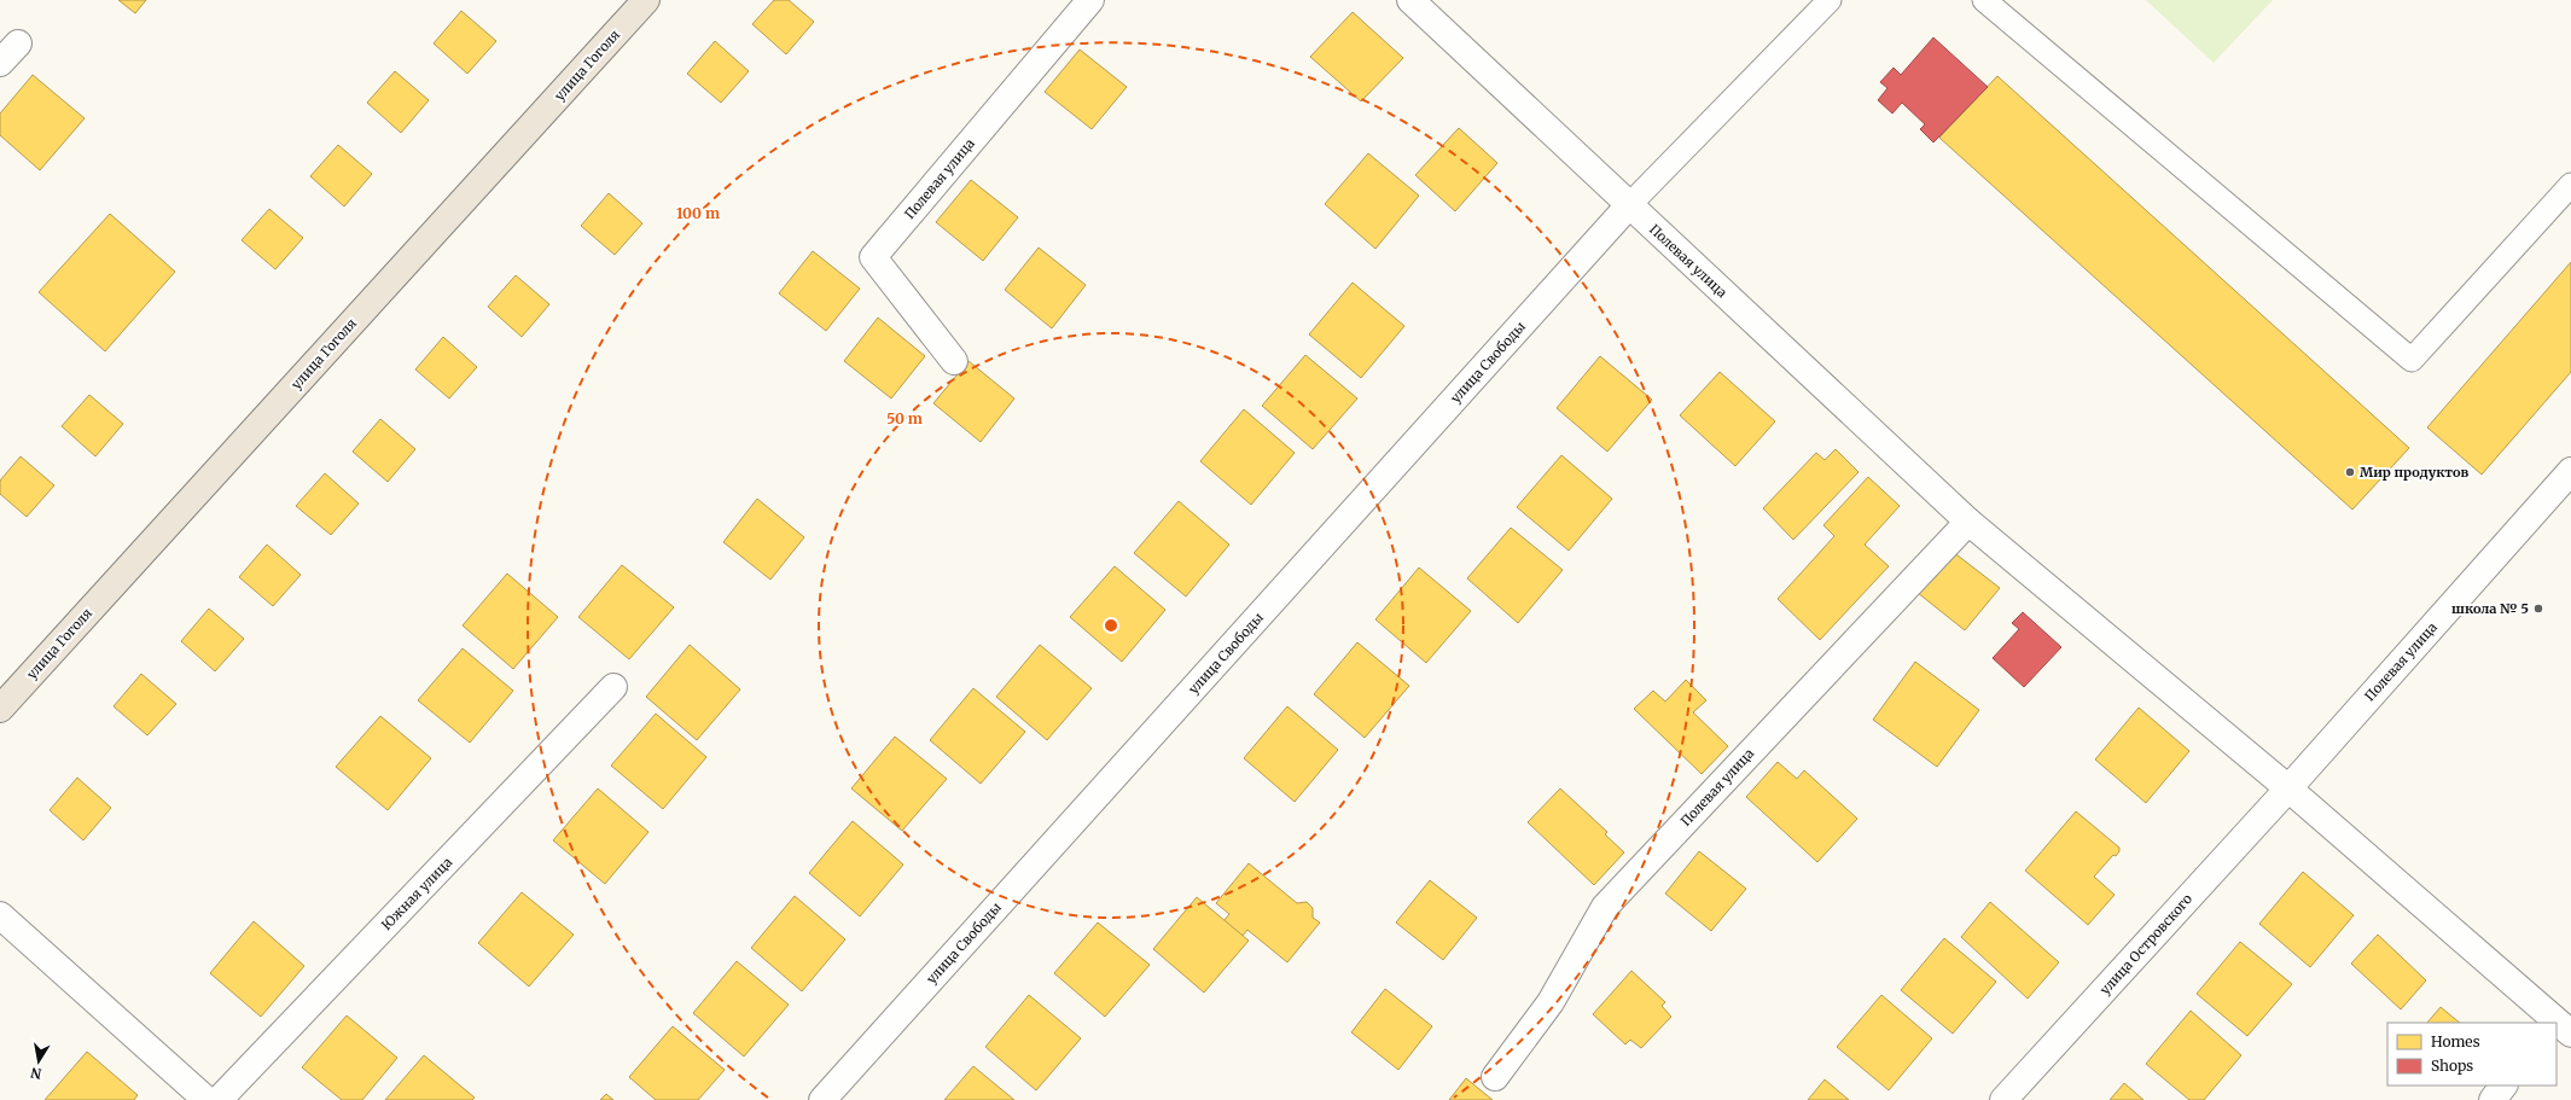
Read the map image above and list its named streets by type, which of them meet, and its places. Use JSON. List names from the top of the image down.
{
  "streets": {
    "main road": ["улица Гоголя"],
    "street": [
      "Полевая улица",
      "улица Свободы",
      "Южная улица",
      "улица Островского"
    ]
  },
  "crossings": [
    ["Полевая улица", "улица Свободы"],
    ["Полевая улица", "улица Островского"]
  ],
  "places": ["Мир продуктов", "школа № 5"],
  "legend": ["Homes", "Shops"],
  "north": "bottom",
  "rings": ["100 m", "50 m"]
}
